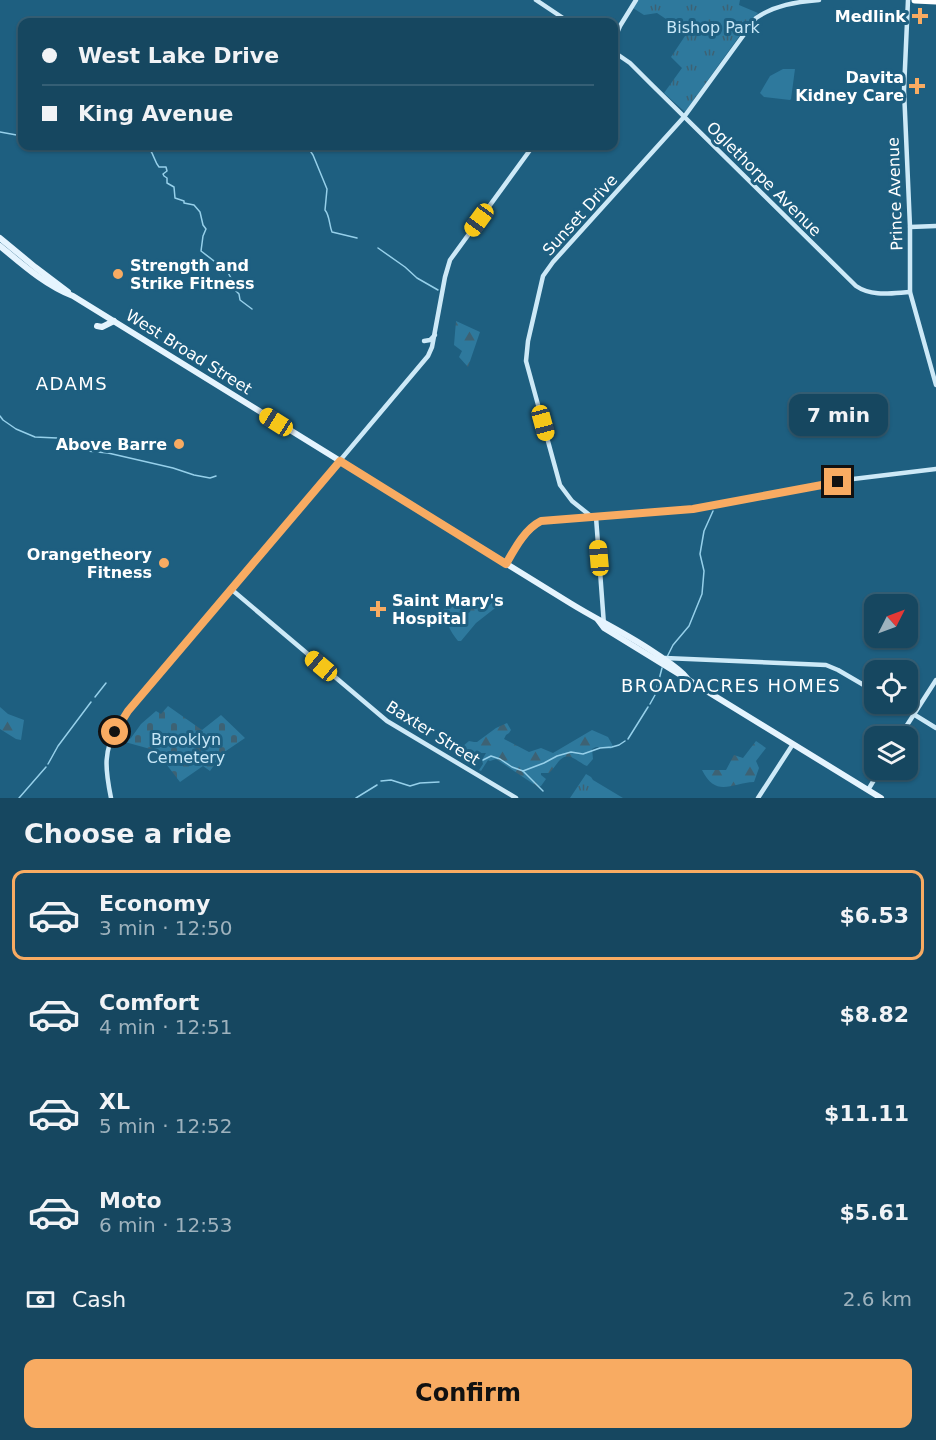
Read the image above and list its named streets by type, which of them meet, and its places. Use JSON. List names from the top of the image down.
{
  "streets": {
    "main road": [
      "Oglethorpe Avenue",
      "Prince Avenue",
      "Sunset Drive",
      "West Broad Street",
      "Baxter Street"
    ]
  },
  "crossings": [
    ["Oglethorpe Avenue", "Prince Avenue"],
    ["Oglethorpe Avenue", "Sunset Drive"]
  ],
  "districts": ["ADAMS", "BROADACRES HOMES"],
  "parks": ["Bishop Park", "Brooklyn Cemetery"],
  "places": {
    "health": ["Medlink", "Davita Kidney Care", "Saint Mary's Hospital"],
    "other": ["Strength and Strike Fitness", "Above Barre", "Orangetheory Fitness"]
  },
  "north": "top right",
  "page": {
    "banner": ["West Lake Drive", "King Avenue"],
    "bubble": "7 min",
    "heading": "Choose a ride",
    "list": [
      {
        "name": "Economy",
        "note": "3 min · 12:50",
        "value": "$6.53"
      },
      {
        "name": "Comfort",
        "note": "4 min · 12:51",
        "value": "$8.82"
      },
      {
        "name": "XL",
        "note": "5 min · 12:52",
        "value": "$11.11"
      },
      {
        "name": "Moto",
        "note": "6 min · 12:53",
        "value": "$5.61"
      }
    ],
    "pay": ["Cash", "2.6 km"],
    "buttons": "Confirm"
  }
}
